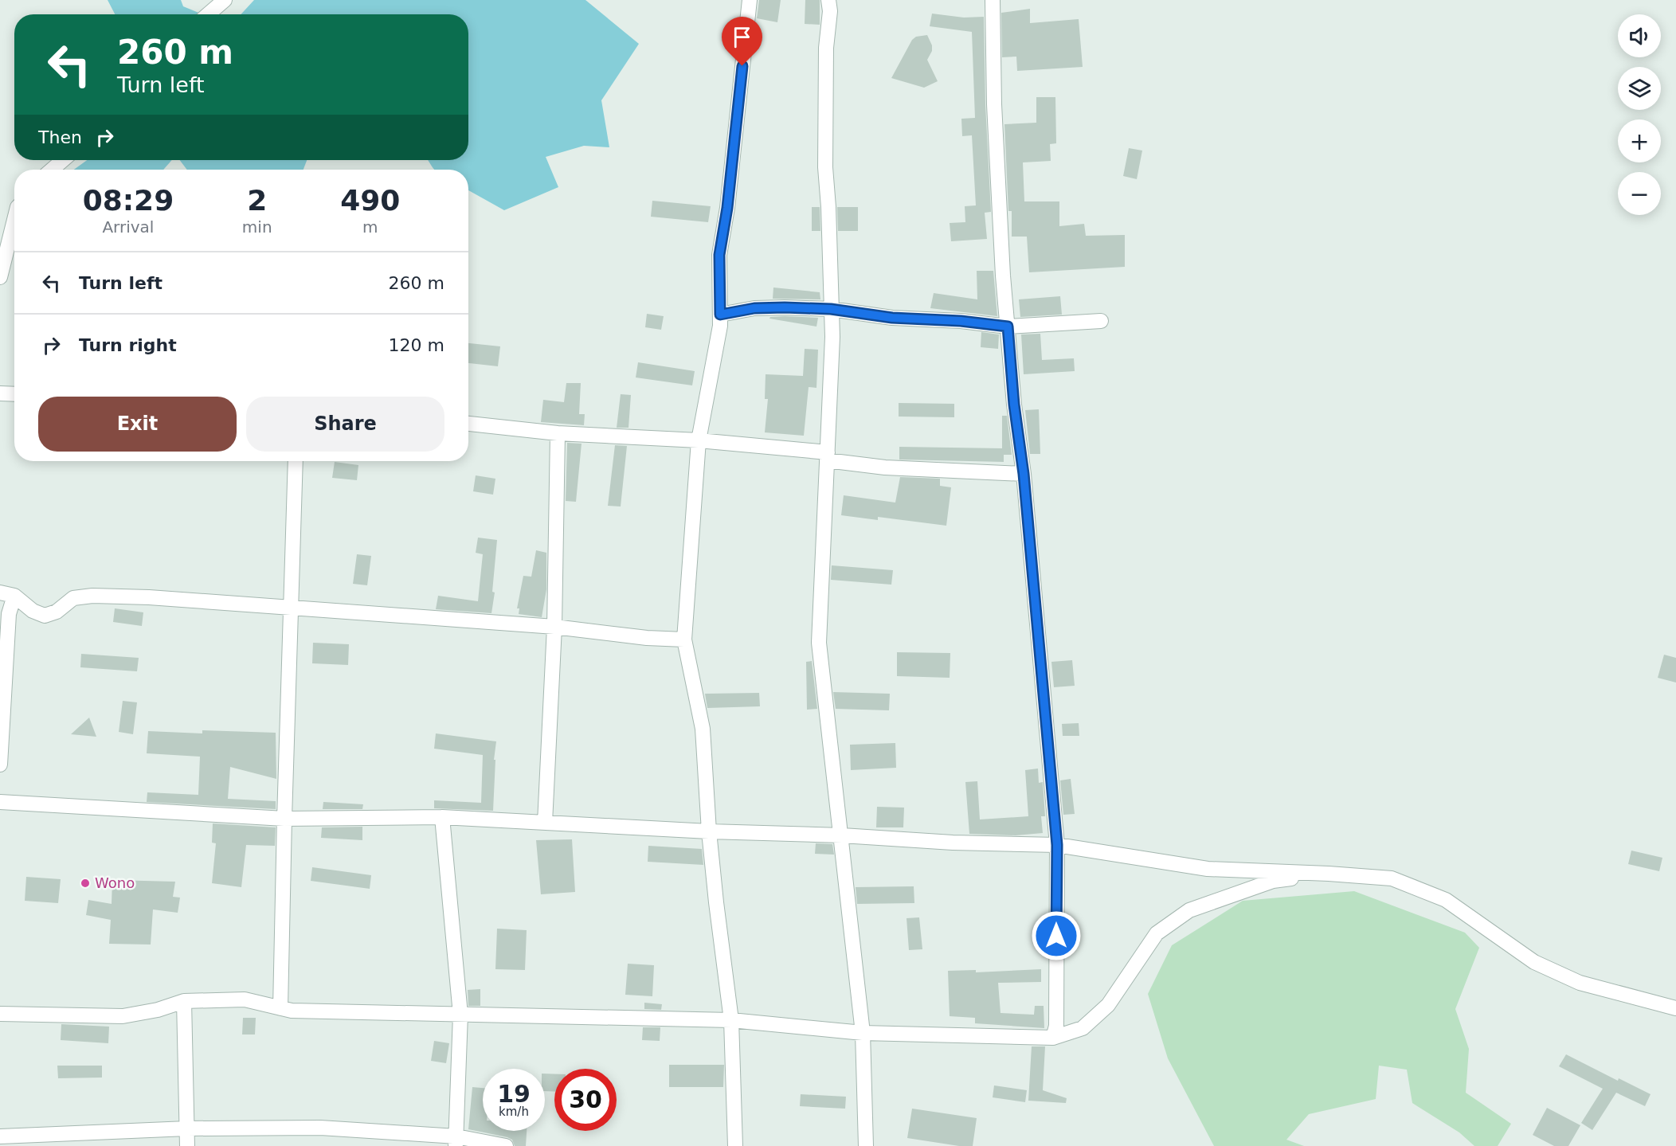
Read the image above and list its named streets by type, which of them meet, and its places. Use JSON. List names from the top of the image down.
{
  "places": ["Wono"],
  "page": {
    "map_buttons": ["+", "−"],
    "turn": ["260 m", "Turn left"],
    "then": "Then",
    "eta": [
      "08:29",
      "Arrival",
      "2",
      "min",
      "490",
      "m"
    ],
    "list": [
      {
        "name": "Turn left",
        "value": "260 m"
      },
      {
        "name": "Turn right",
        "value": "120 m"
      }
    ],
    "buttons": ["Exit", "Share"],
    "speed": "19 km/h",
    "limit": "30"
  }
}
